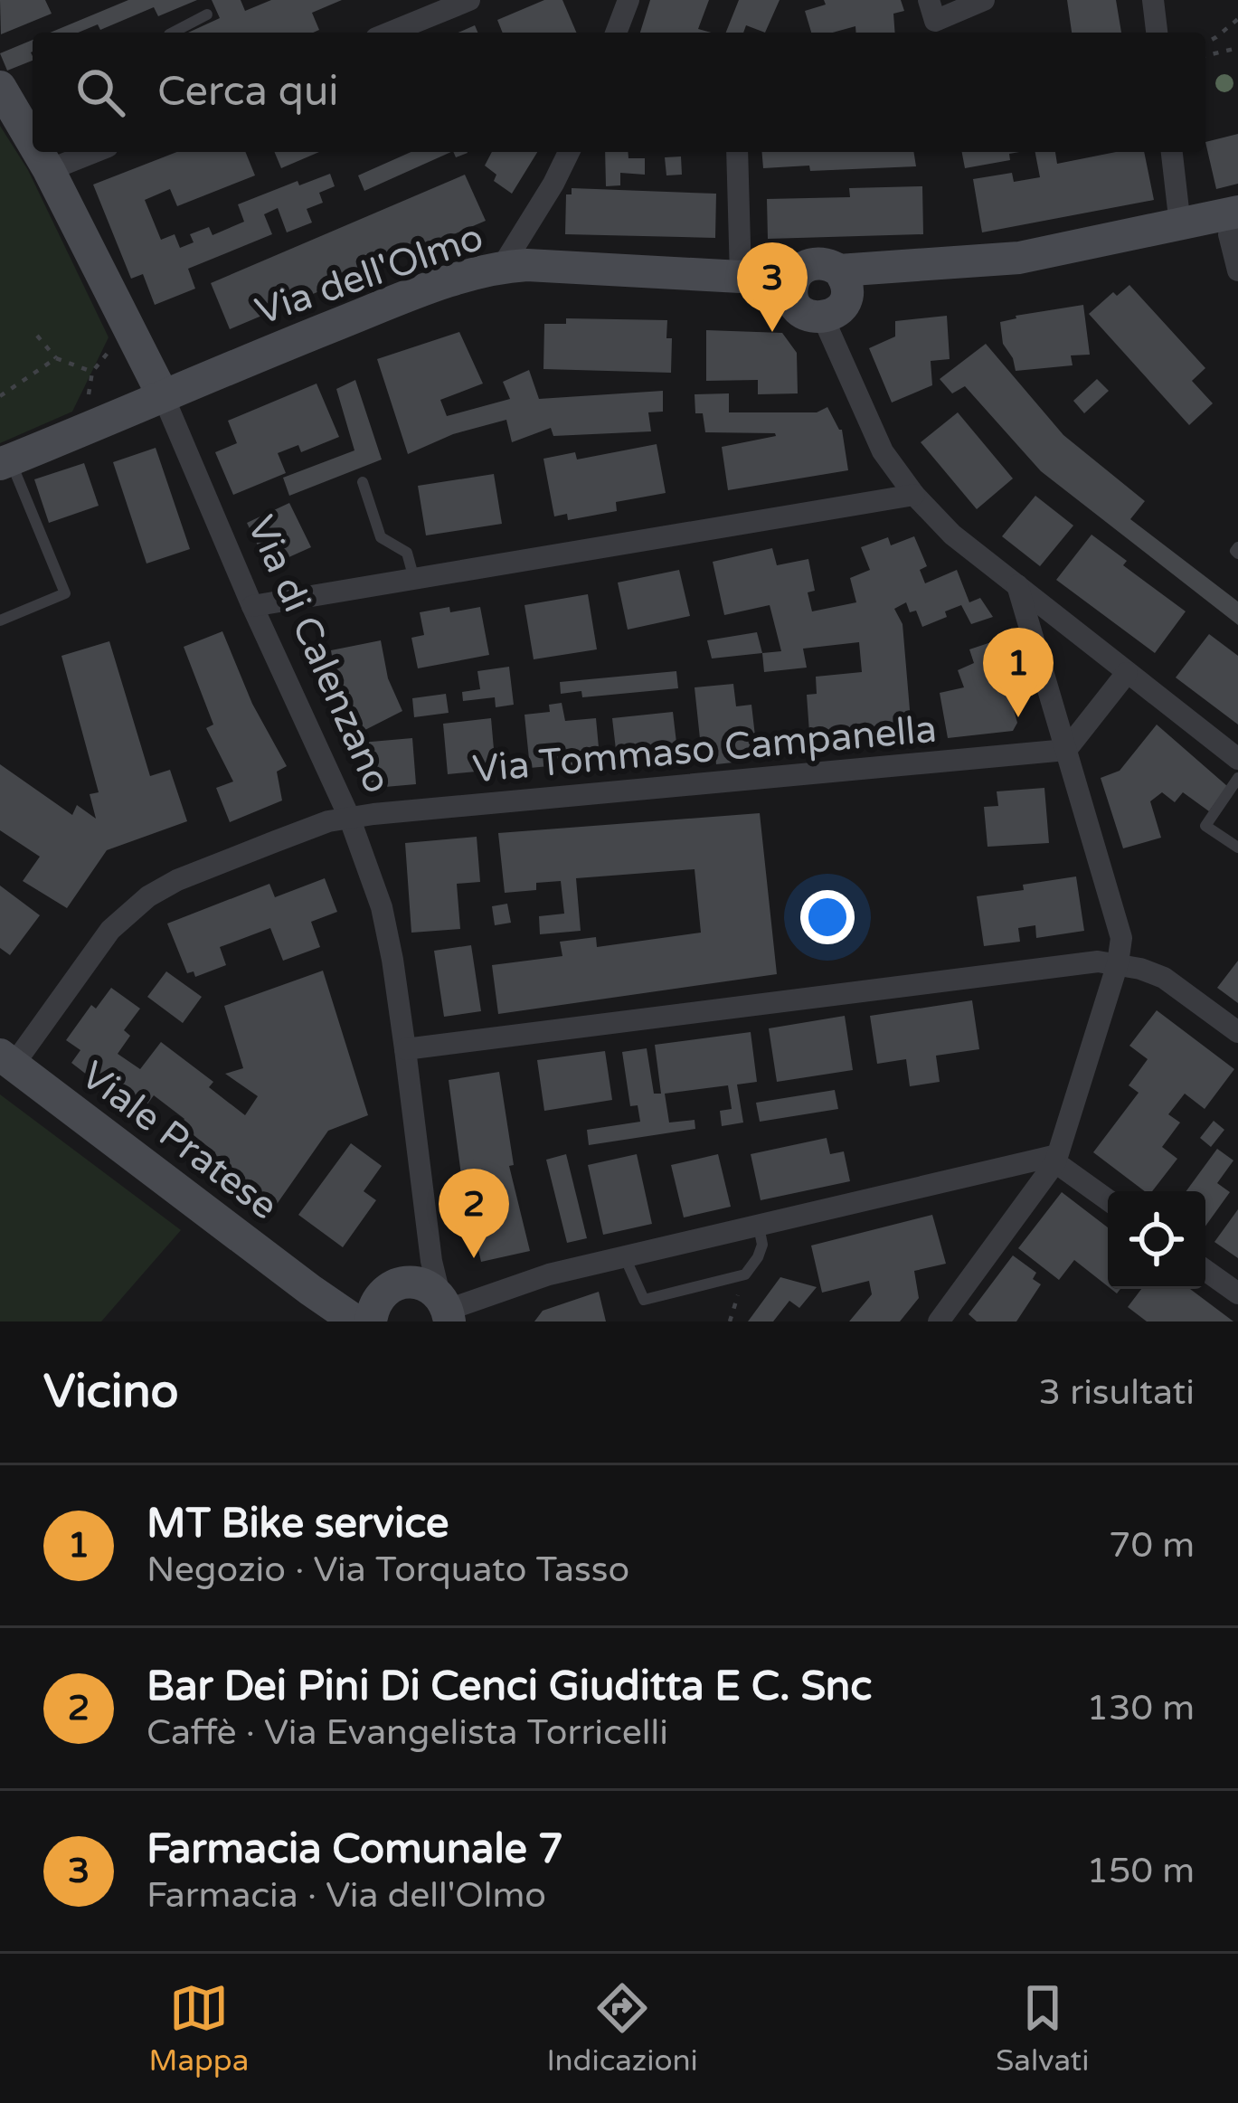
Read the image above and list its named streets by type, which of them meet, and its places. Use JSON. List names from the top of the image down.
{
  "streets": {
    "street": [
      "Via dell'Olmo",
      "Via di Calenzano",
      "Via Tommaso Campanella",
      "Viale Pratese"
    ]
  },
  "crossings": [
    ["Via dell'Olmo", "Via di Calenzano"],
    ["Via di Calenzano", "Via Tommaso Campanella"],
    ["Via Tommaso Campanella", "Viale Pratese"]
  ],
  "page": {
    "search": "Cerca qui",
    "pins": ["3", "1", "2"],
    "heading": ["Vicino", "3 risultati"],
    "list": [
      {
        "mark": "1",
        "name": "MT Bike service",
        "note": "Negozio · Via Torquato Tasso",
        "value": "70 m"
      },
      {
        "mark": "2",
        "name": "Bar Dei Pini Di Cenci Giuditta E C. Snc",
        "note": "Caffè · Via Evangelista Torricelli",
        "value": "130 m"
      },
      {
        "mark": "3",
        "name": "Farmacia Comunale 7",
        "note": "Farmacia · Via dell'Olmo",
        "value": "150 m"
      }
    ],
    "nav": ["Mappa", "Indicazioni", "Salvati"]
  }
}
